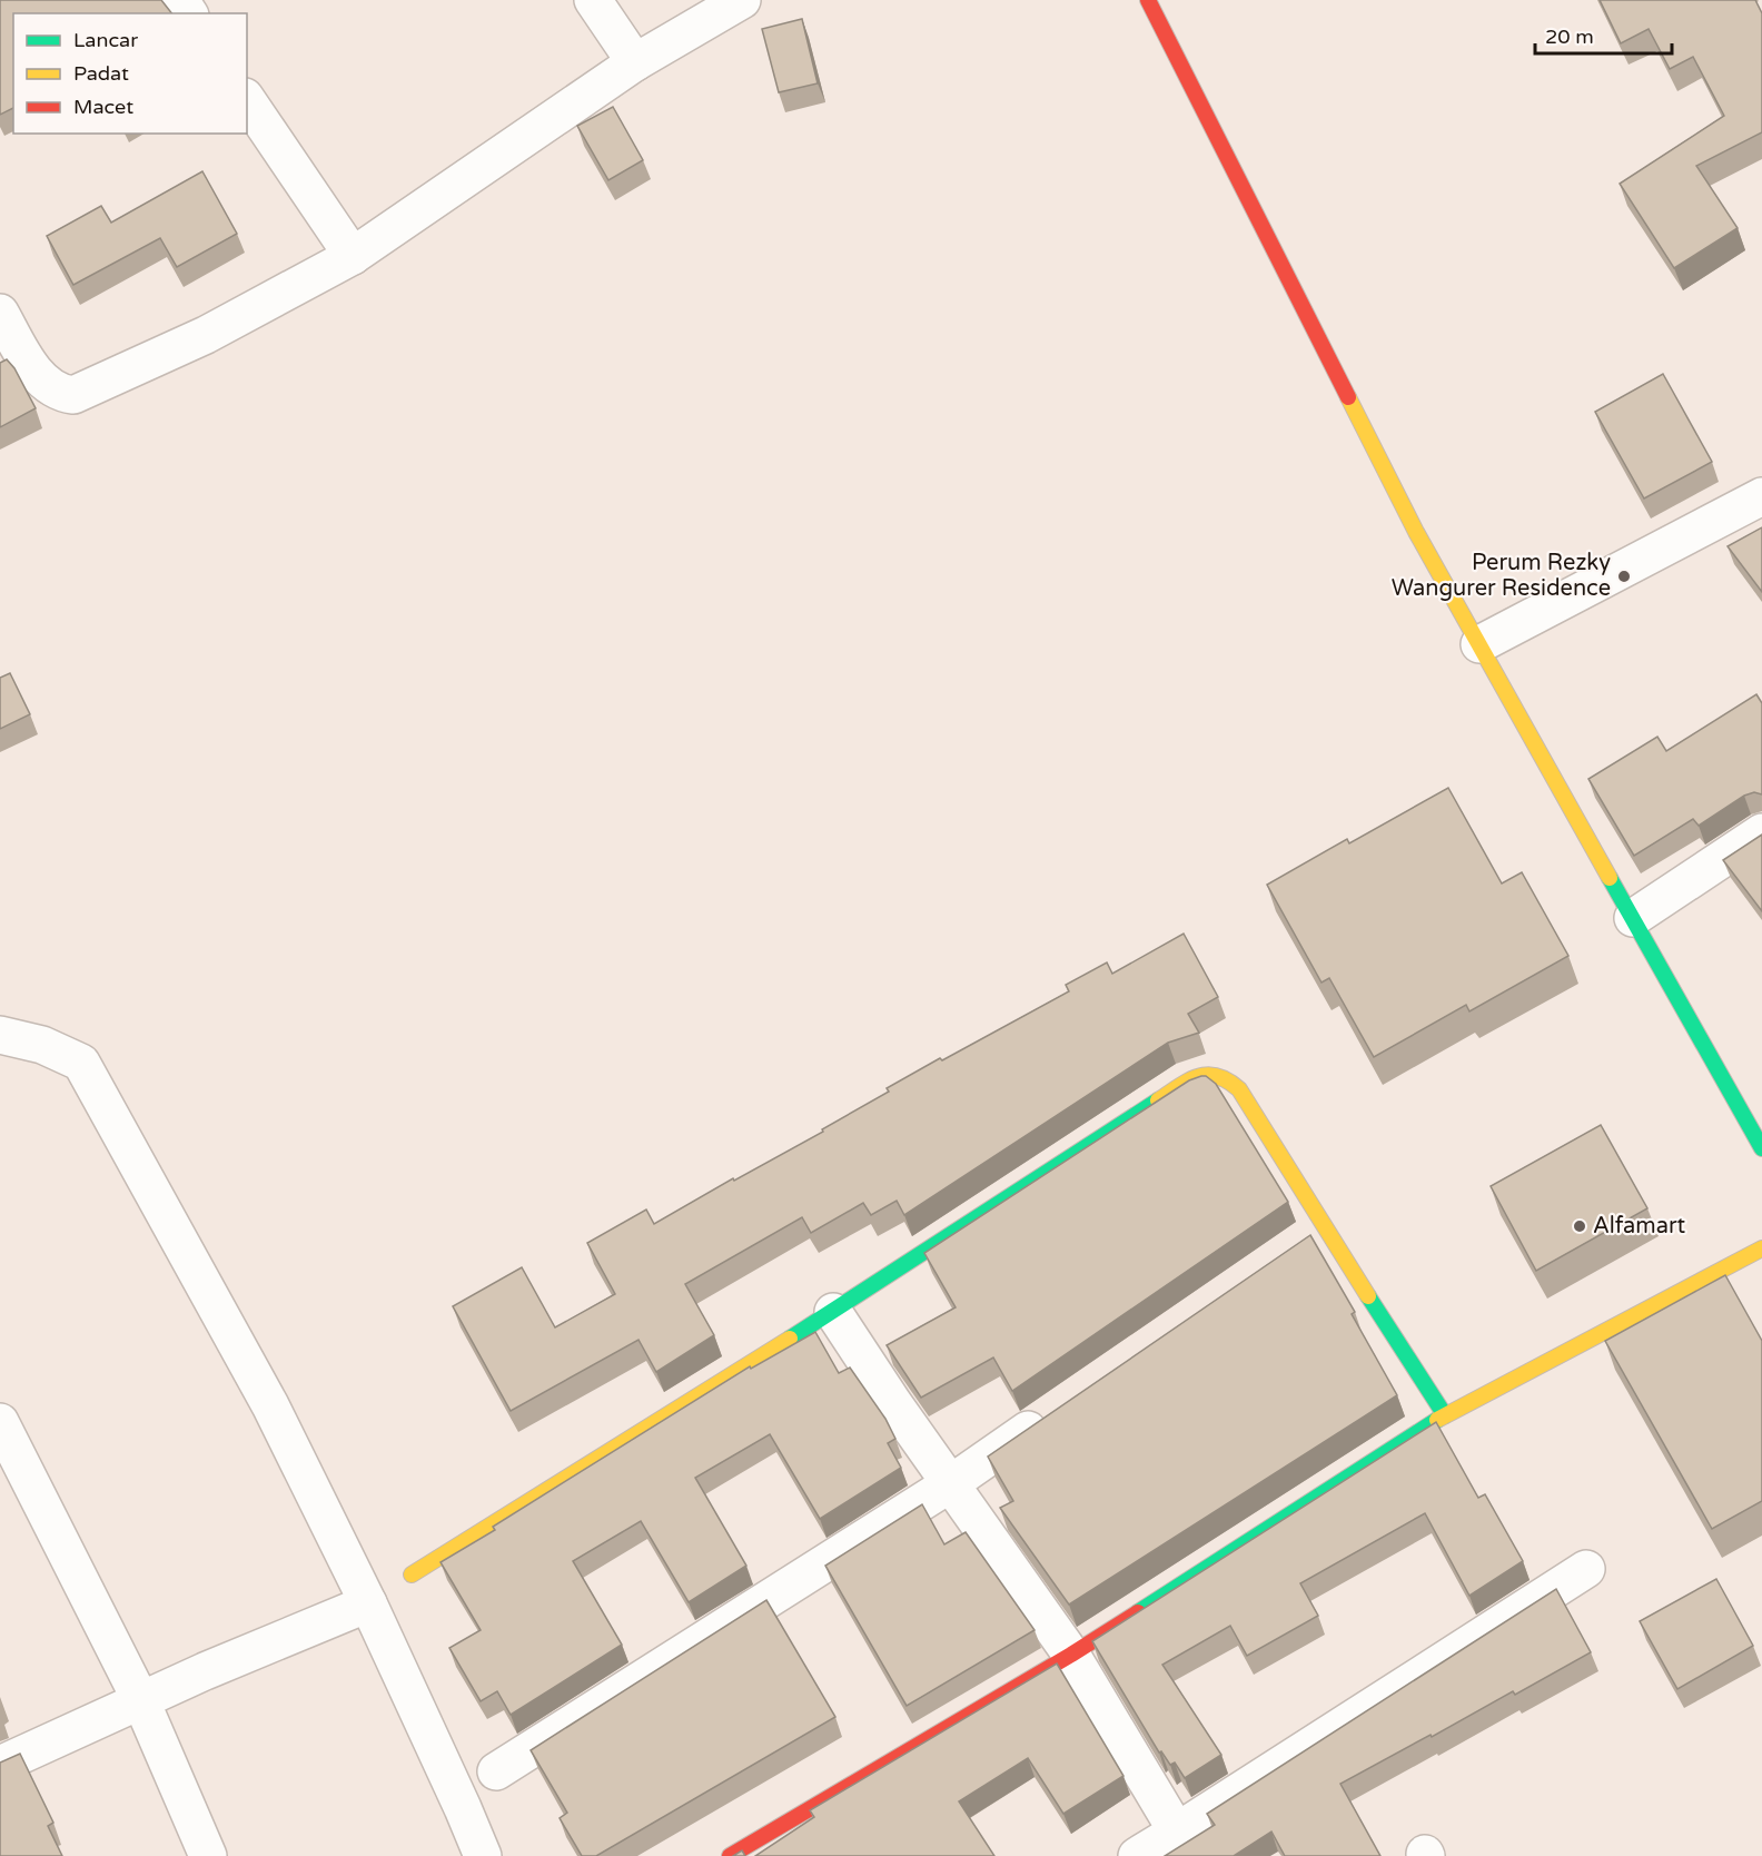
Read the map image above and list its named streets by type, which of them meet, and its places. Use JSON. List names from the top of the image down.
{
  "places": ["Perum Rezky Wangurer Residence", "Alfamart"],
  "legend": ["Lancar", "Padat", "Macet"],
  "scale_bar": "20 m"
}
